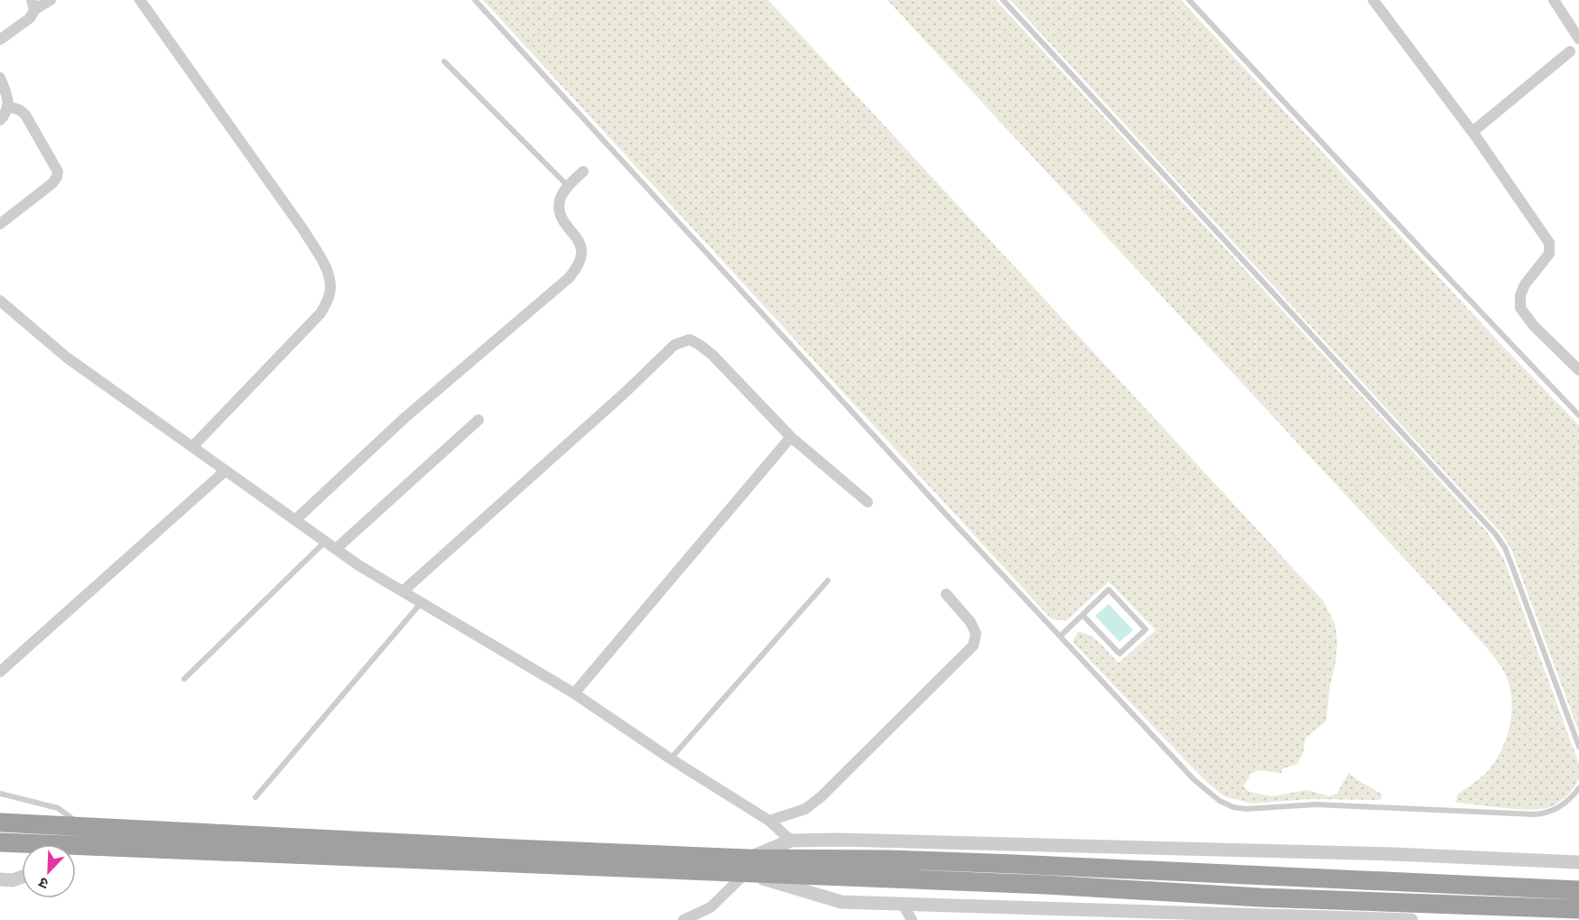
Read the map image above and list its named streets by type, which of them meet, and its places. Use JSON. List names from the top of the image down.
{
  "north": "bottom left"
}
